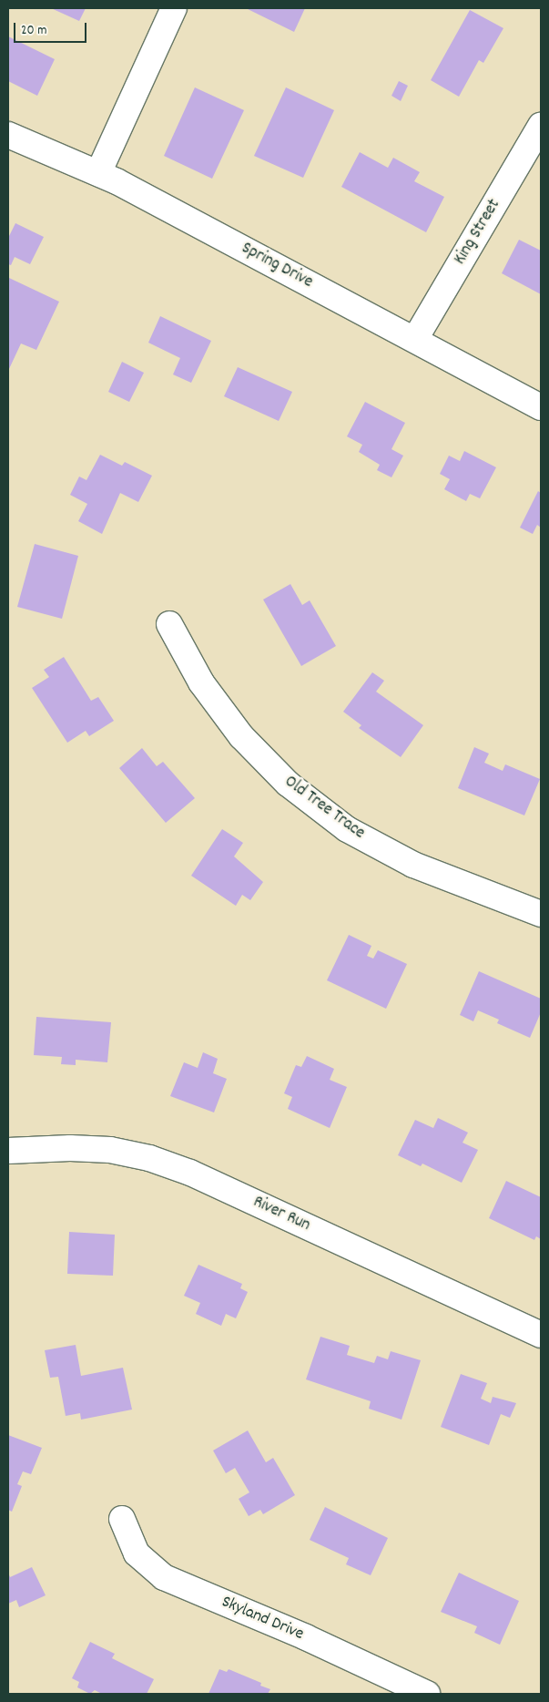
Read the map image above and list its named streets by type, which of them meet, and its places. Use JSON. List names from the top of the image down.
{
  "streets": {
    "street": [
      "King Street",
      "Spring Drive",
      "Old Tree Trace",
      "River Run",
      "Skyland Drive"
    ]
  },
  "crossings": [
    ["King Street", "Spring Drive"]
  ],
  "scale_bar": "20 m"
}
